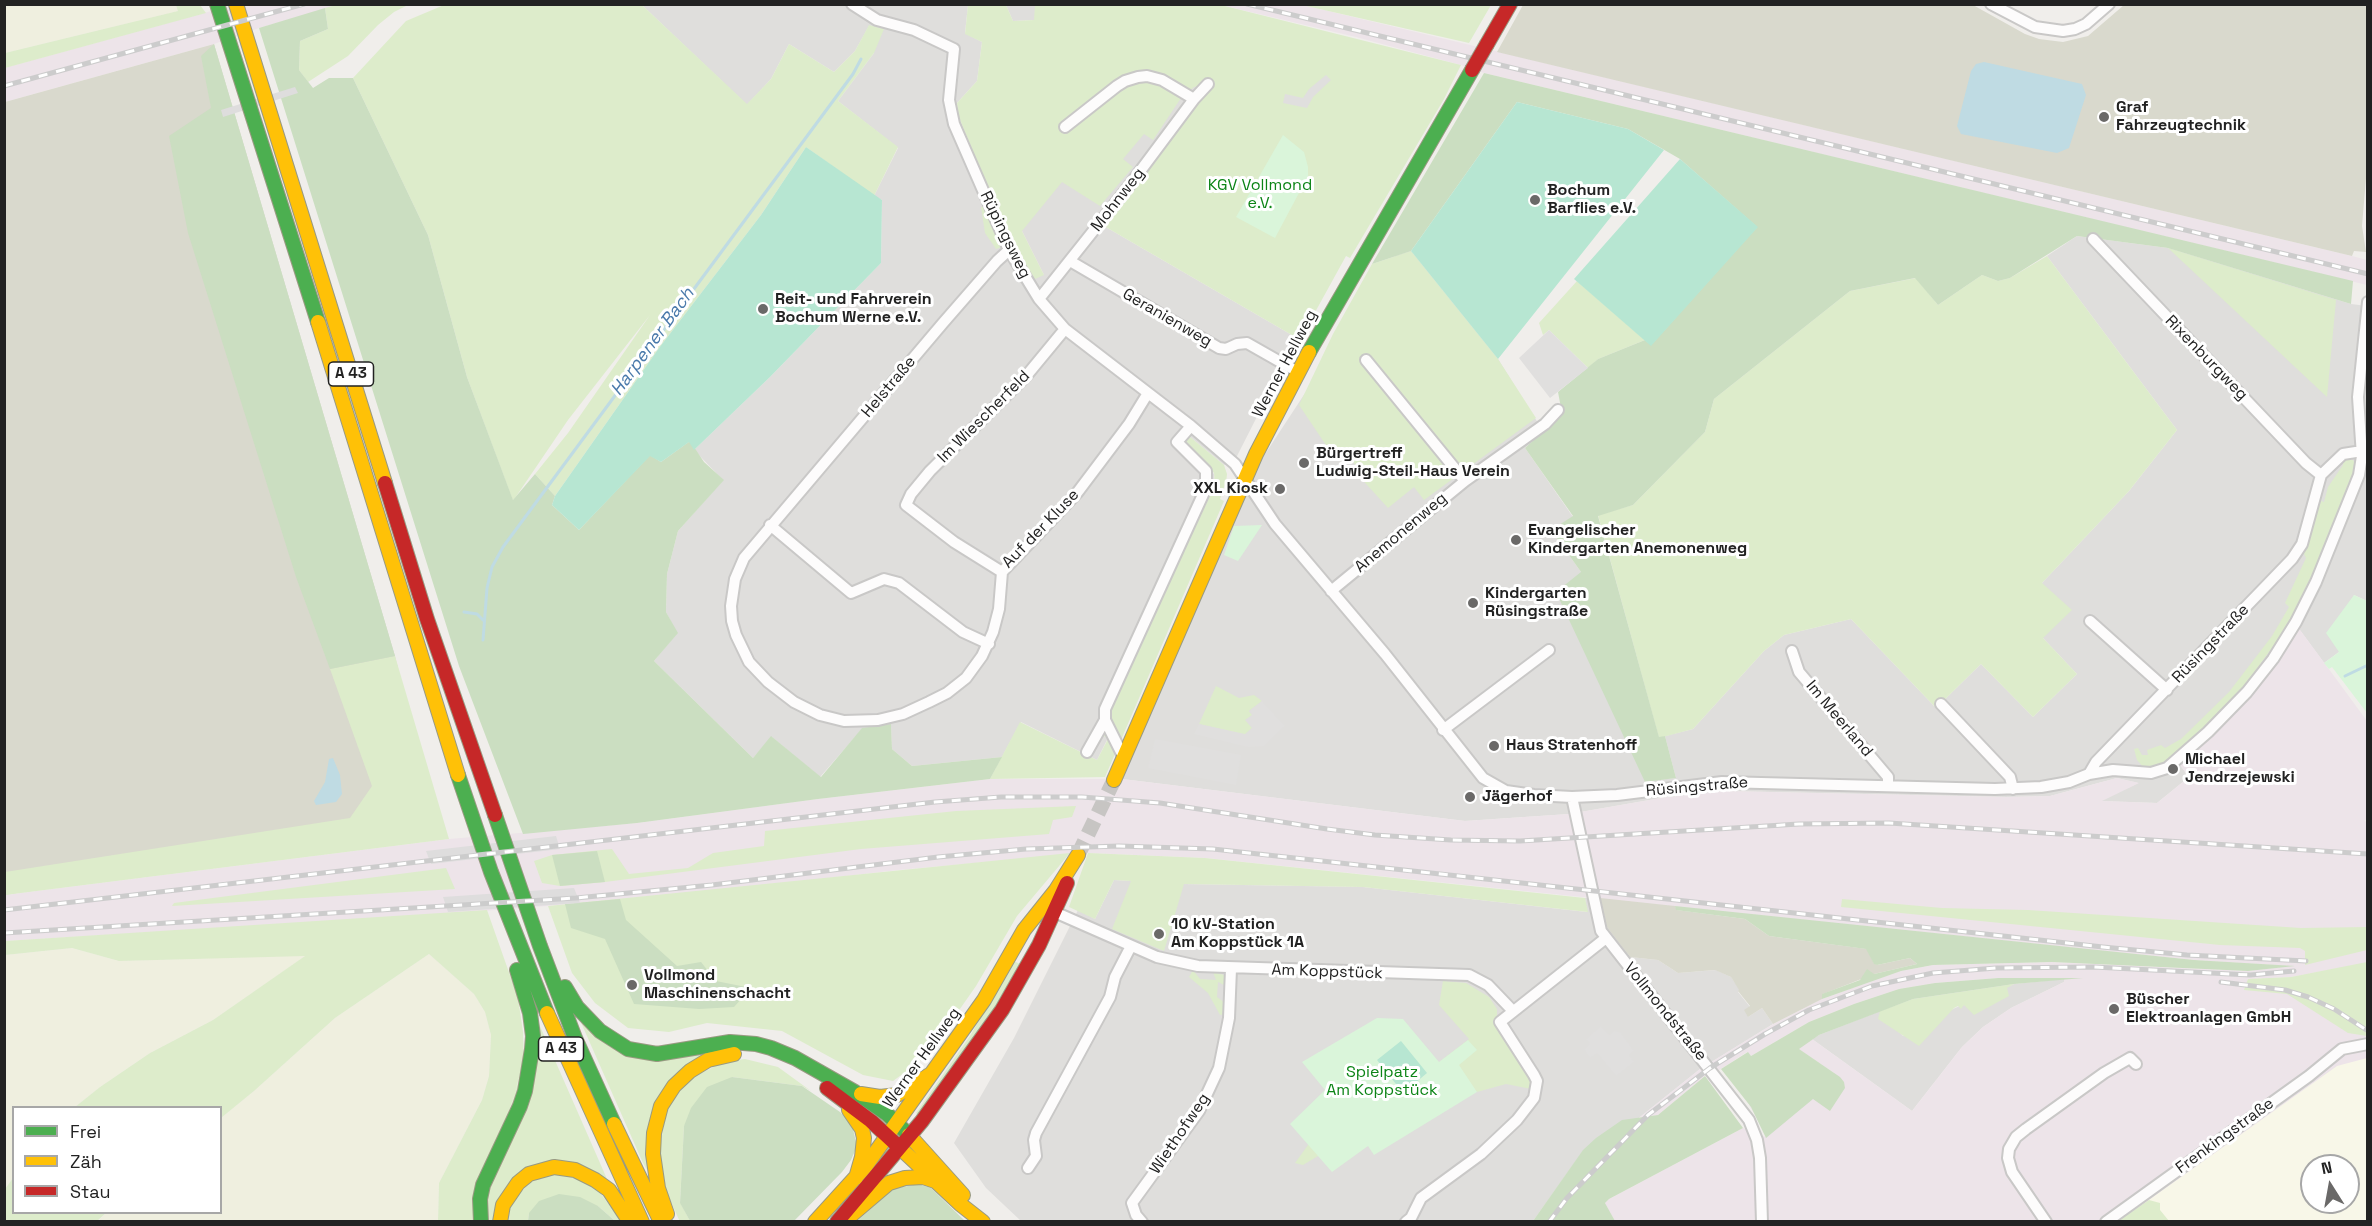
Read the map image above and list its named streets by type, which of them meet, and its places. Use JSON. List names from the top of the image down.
{
  "streets": {
    "main road": ["Werner Hellweg", "A 43"],
    "street": [
      "Mohnweg",
      "Rüpingsweg",
      "Geranienweg",
      "Rixenburgweg",
      "Helstraße",
      "Im Wiescherfeld",
      "Auf der Kluse",
      "Anemonenweg",
      "Rüsingstraße",
      "Im Meerland",
      "Am Koppstück",
      "Vollmondstraße",
      "Wiethofweg",
      "Frenkingstraße"
    ]
  },
  "crossings": [
    ["Mohnweg", "Rüpingsweg"],
    ["Mohnweg", "Geranienweg"],
    ["Rüpingsweg", "Werner Hellweg"],
    ["Rüpingsweg", "Helstraße"],
    ["Rüpingsweg", "Im Wiescherfeld"],
    ["Rüpingsweg", "Auf der Kluse"],
    ["Rüpingsweg", "Rüsingstraße"],
    ["Geranienweg", "Werner Hellweg"],
    ["Rixenburgweg", "Rüsingstraße"],
    ["Werner Hellweg", "Rüsingstraße"],
    ["Werner Hellweg", "Am Koppstück"],
    ["Helstraße", "Auf der Kluse"],
    ["Im Wiescherfeld", "Auf der Kluse"],
    ["Anemonenweg", "Rüsingstraße"],
    ["Rüsingstraße", "Im Meerland"],
    ["Rüsingstraße", "Vollmondstraße"],
    ["Am Koppstück", "Wiethofweg"]
  ],
  "water": ["Harpener Bach"],
  "parks": ["KGV Vollmond e.V.", "Spielpatz Am Koppstück"],
  "places": [
    "Graf Fahrzeugtechnik",
    "Bochum Barflies e.V.",
    "Reit- und Fahrverein Bochum Werne e.V.",
    "Bürgertreff Ludwig-Steil-Haus Verein",
    "XXL Kiosk",
    "Evangelischer Kindergarten Anemonenweg",
    "Kindergarten Rüsingstraße",
    "Haus Stratenhoff",
    "Michael Jendrzejewski",
    "Jägerhof",
    "10 kV-Station Am Koppstück 1A",
    "Vollmond Maschinenschacht",
    "Büscher Elektroanlagen GmbH"
  ],
  "legend": ["Frei", "Zäh", "Stau"],
  "north": "top"
}
